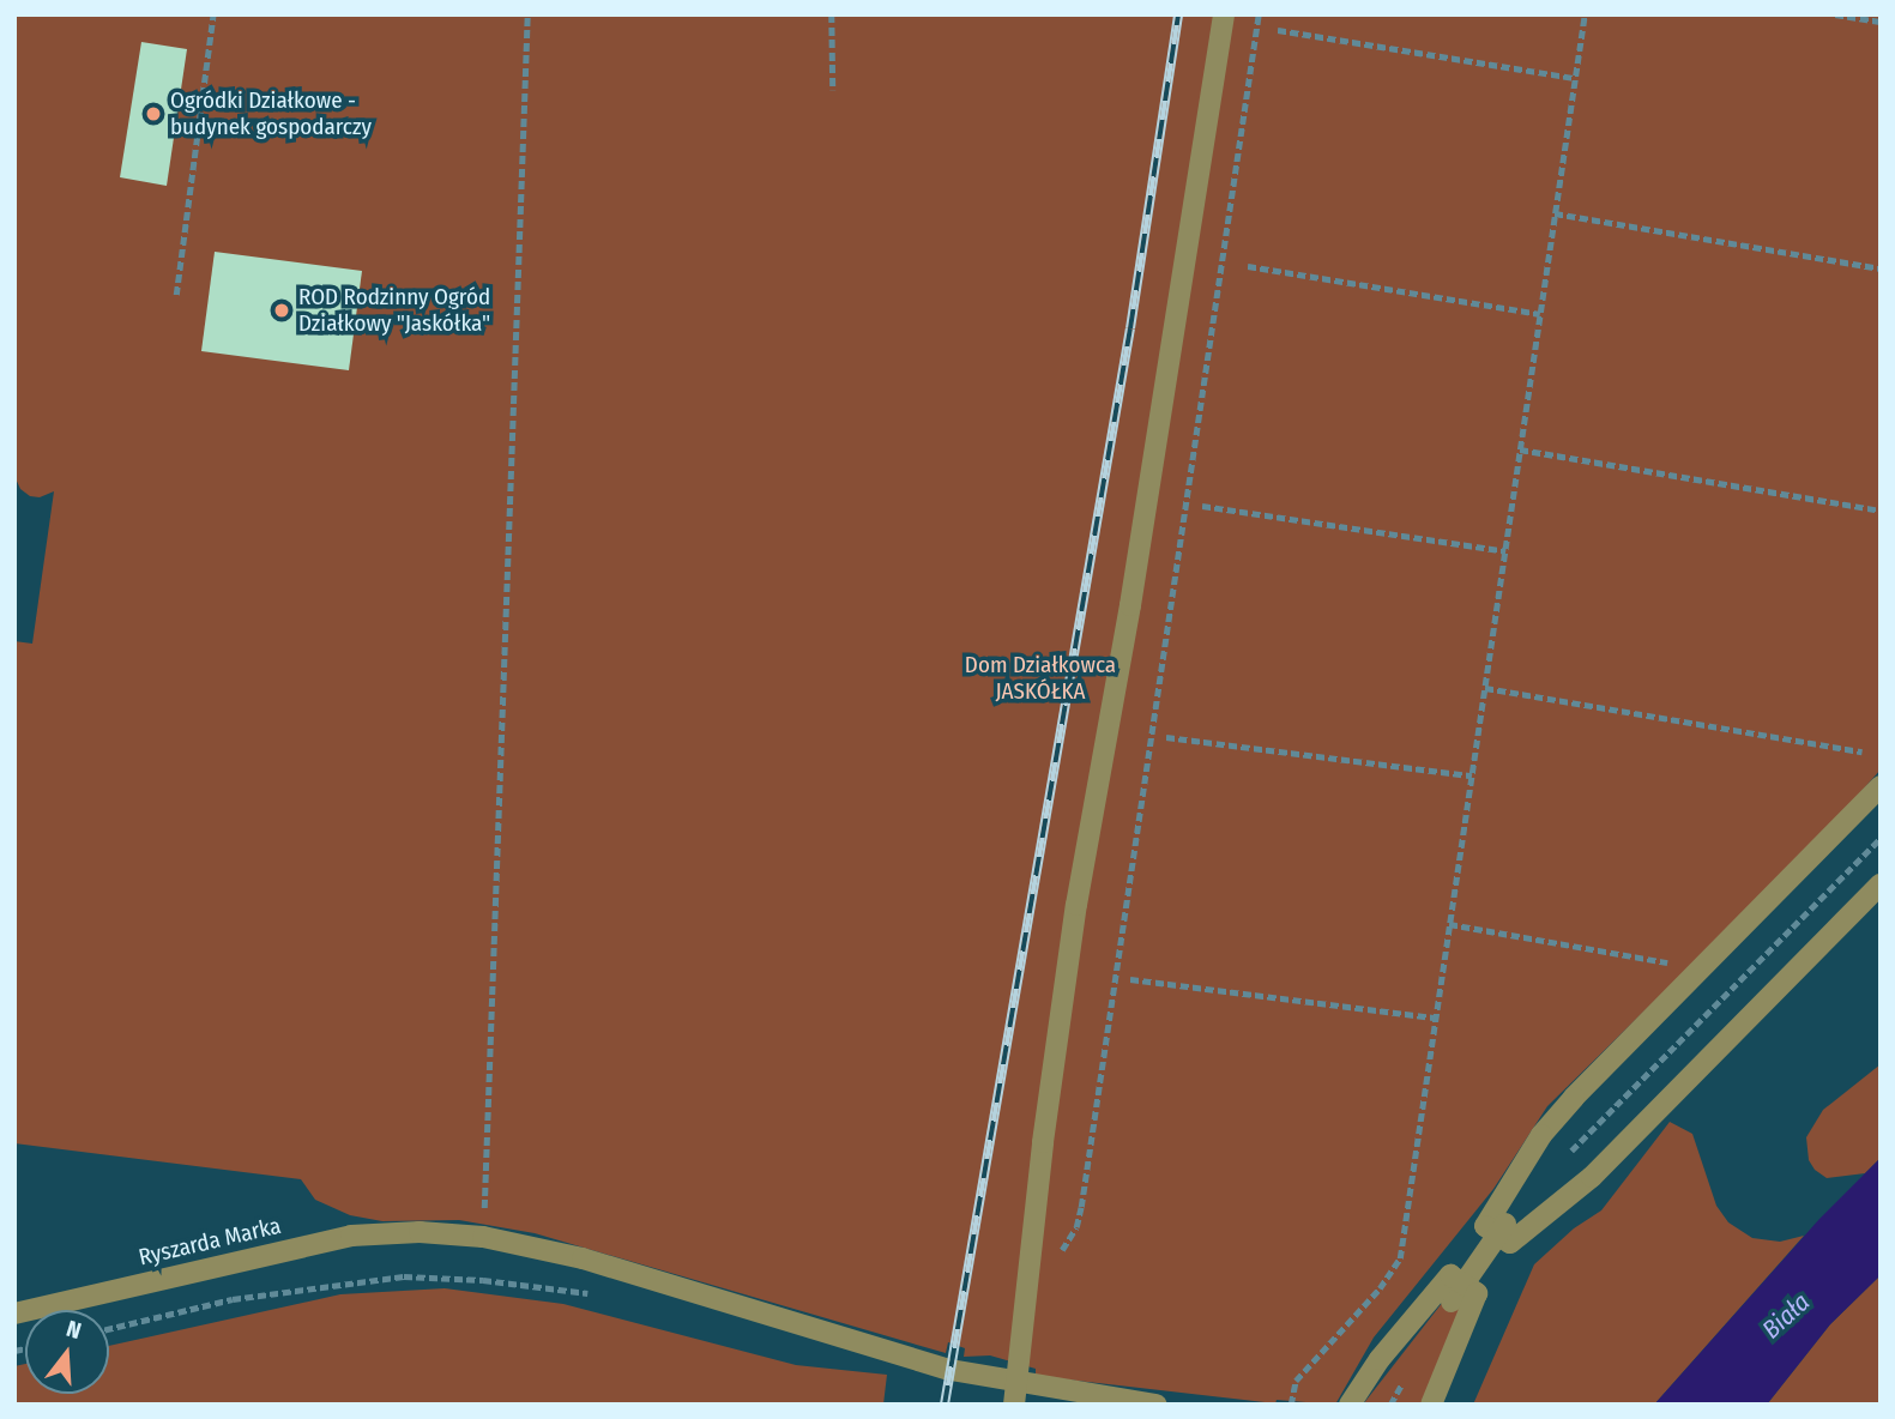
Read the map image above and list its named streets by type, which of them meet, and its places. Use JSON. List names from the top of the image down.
{
  "streets": {
    "street": ["Ryszarda Marka"]
  },
  "water": ["Biała"],
  "parks": ["Dom Działkowca JASKÓŁKA"],
  "places": ["Ogródki Działkowe - budynek gospodarczy", "ROD Rodzinny Ogród Działkowy \"Jaskółka\""],
  "north": "top"
}
